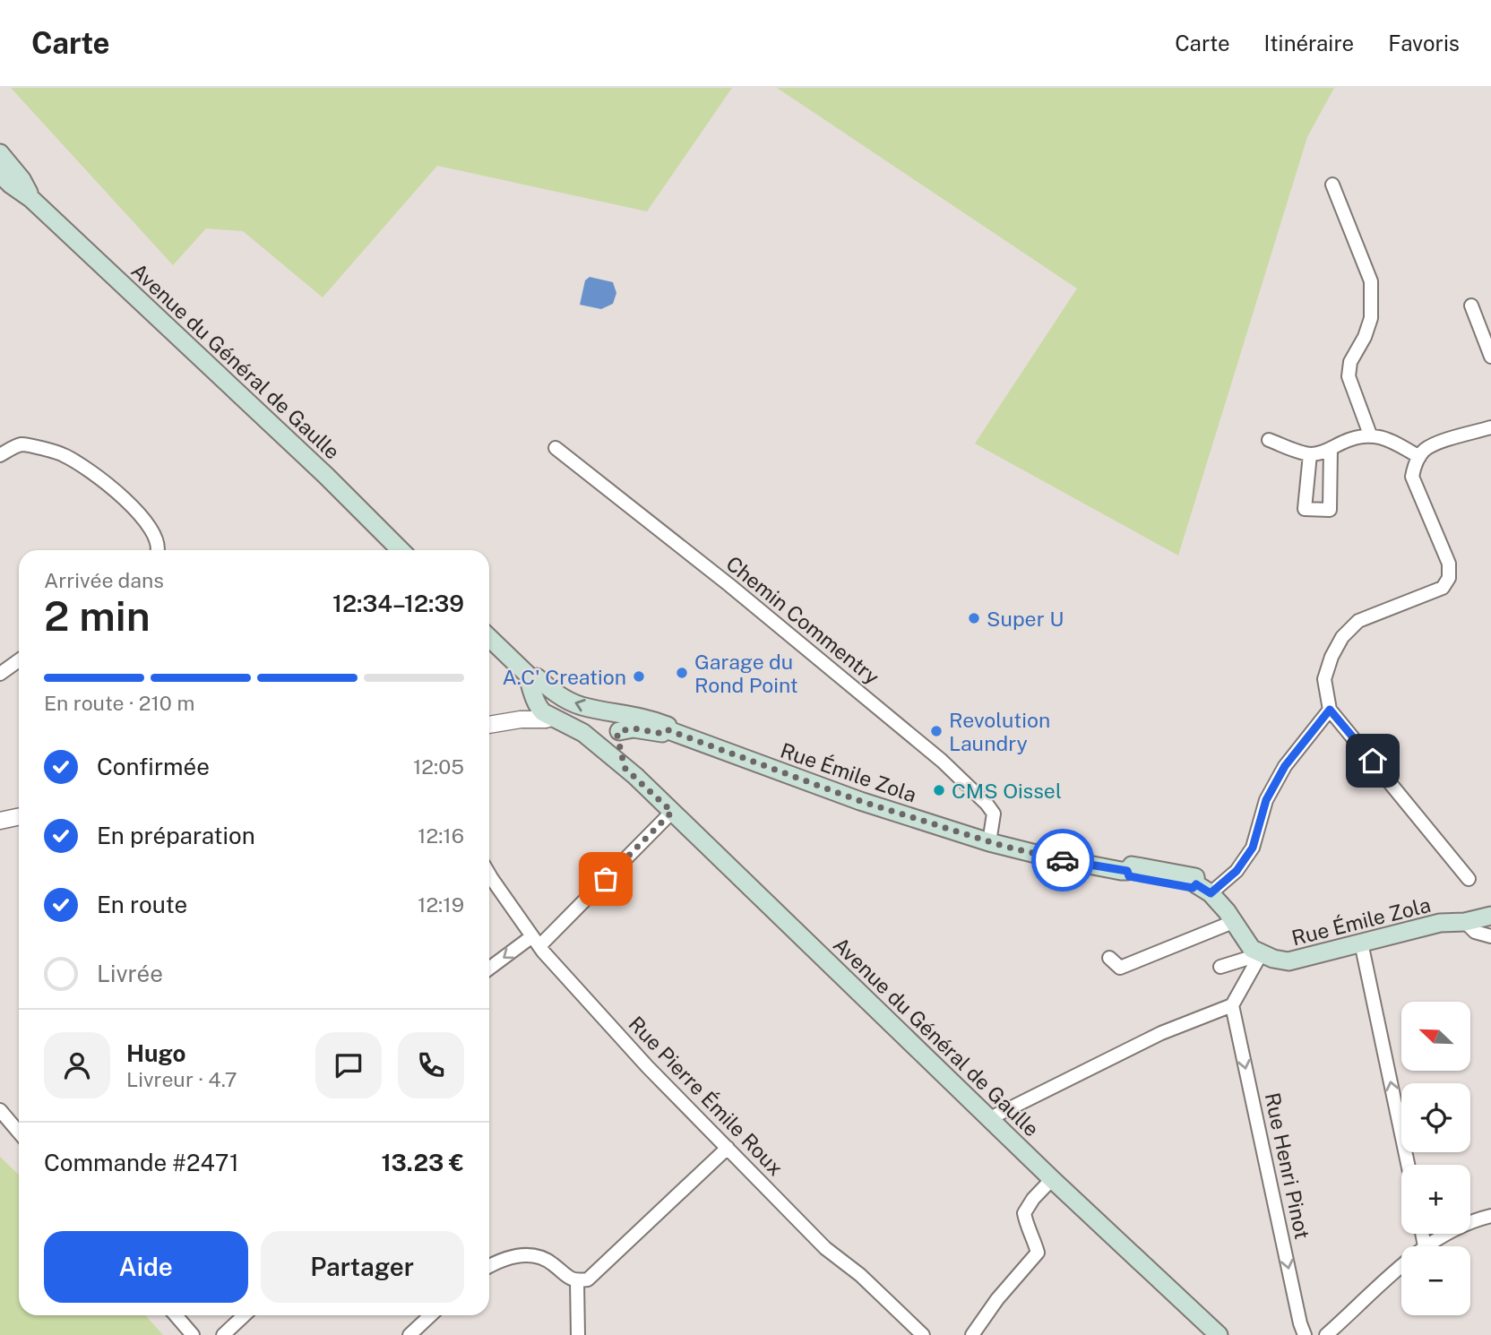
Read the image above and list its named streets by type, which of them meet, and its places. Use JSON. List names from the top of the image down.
{
  "streets": {
    "main road": ["Avenue du Général de Gaulle", "Rue Émile Zola"],
    "street": ["Chemin Commentry", "Rue Pierre Émile Roux", "Rue Henri Pinot"]
  },
  "crossings": [
    ["Avenue du Général de Gaulle", "Rue Émile Zola"],
    ["Chemin Commentry", "Rue Émile Zola"]
  ],
  "one_way": ["Rue Henri Pinot"],
  "places": [
    "Super U",
    "Garage du Rond Point",
    "A.C' Creation",
    "Revolution Laundry",
    "CMS Oissel"
  ],
  "north": "top left",
  "page": {
    "header": "Carte",
    "nav": ["Carte", "Itinéraire", "Favoris"],
    "heading": ["2 min", "Arrivée dans", "12:34–12:39"],
    "panel": [
      "Hugo",
      "Livreur · 4.7",
      "Commande #2471",
      "13.23 €"
    ],
    "bar": "En route · 210 m",
    "list": [
      ["Confirmée", "12:05"],
      ["En préparation", "12:16"],
      ["En route", "12:19"],
      "Livrée"
    ],
    "map_buttons": ["+", "−"],
    "buttons": ["Aide", "Partager"]
  }
}
